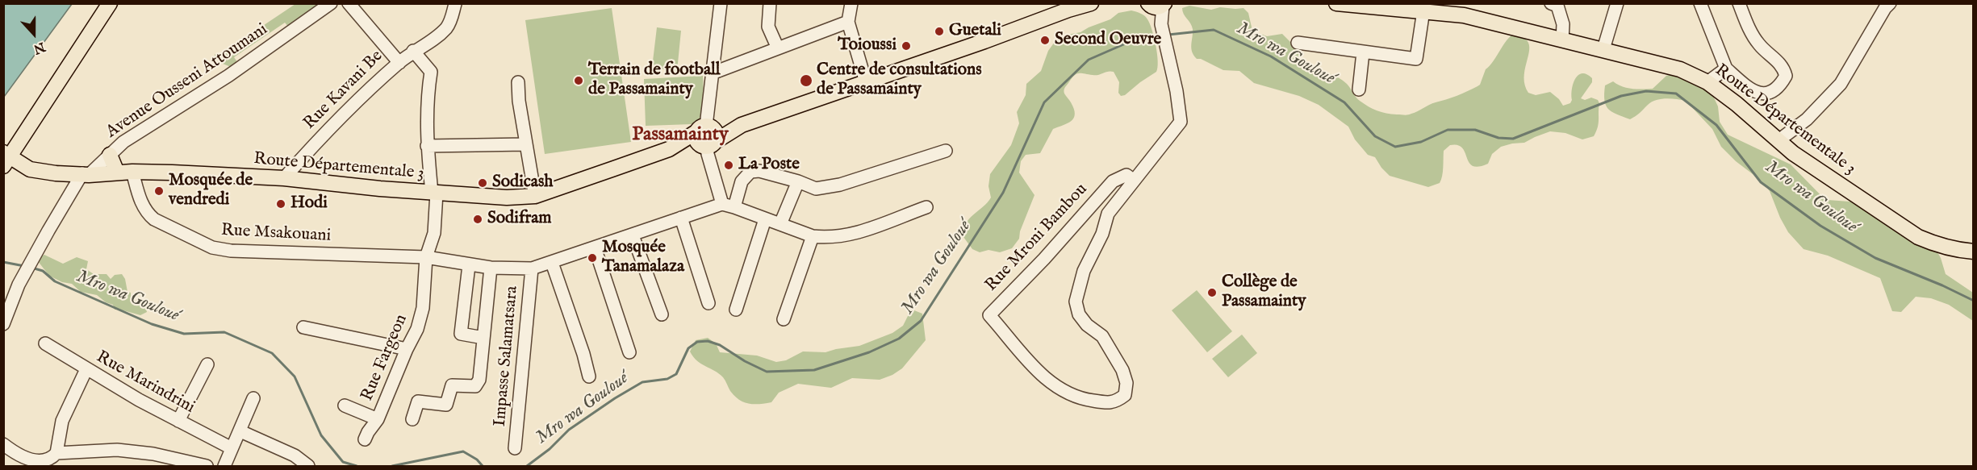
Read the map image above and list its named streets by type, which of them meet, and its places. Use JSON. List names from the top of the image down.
{
  "streets": {
    "main road": ["Route Départementale 3"],
    "street": [
      "Avenue Ousseni Attoumani",
      "Rue Kavani Be",
      "Rue Msakouani",
      "Rue Mroni Bambou",
      "Impasse Salamatsara",
      "Rue Fargeon",
      "Rue Marindrini"
    ]
  },
  "crossings": [
    ["Avenue Ousseni Attoumani", "Route Départementale 3"],
    ["Rue Kavani Be", "Route Départementale 3"],
    ["Route Départementale 3", "Rue Msakouani"],
    ["Route Départementale 3", "Rue Fargeon"],
    ["Rue Msakouani", "Impasse Salamatsara"],
    ["Rue Msakouani", "Rue Fargeon"]
  ],
  "districts": ["Passamainty"],
  "water": ["Mro wa Gouloué"],
  "places": [
    "Guetali",
    "Second Oeuvre",
    "Toioussi",
    "Terrain de football de Passamainty",
    "Centre de consultations de Passamainty",
    "La Poste",
    "Sodicash",
    "Mosquée de vendredi",
    "Hodi",
    "Sodifram",
    "Mosquée Tanamalaza",
    "Collège de Passamainty"
  ],
  "north": "bottom"
}
